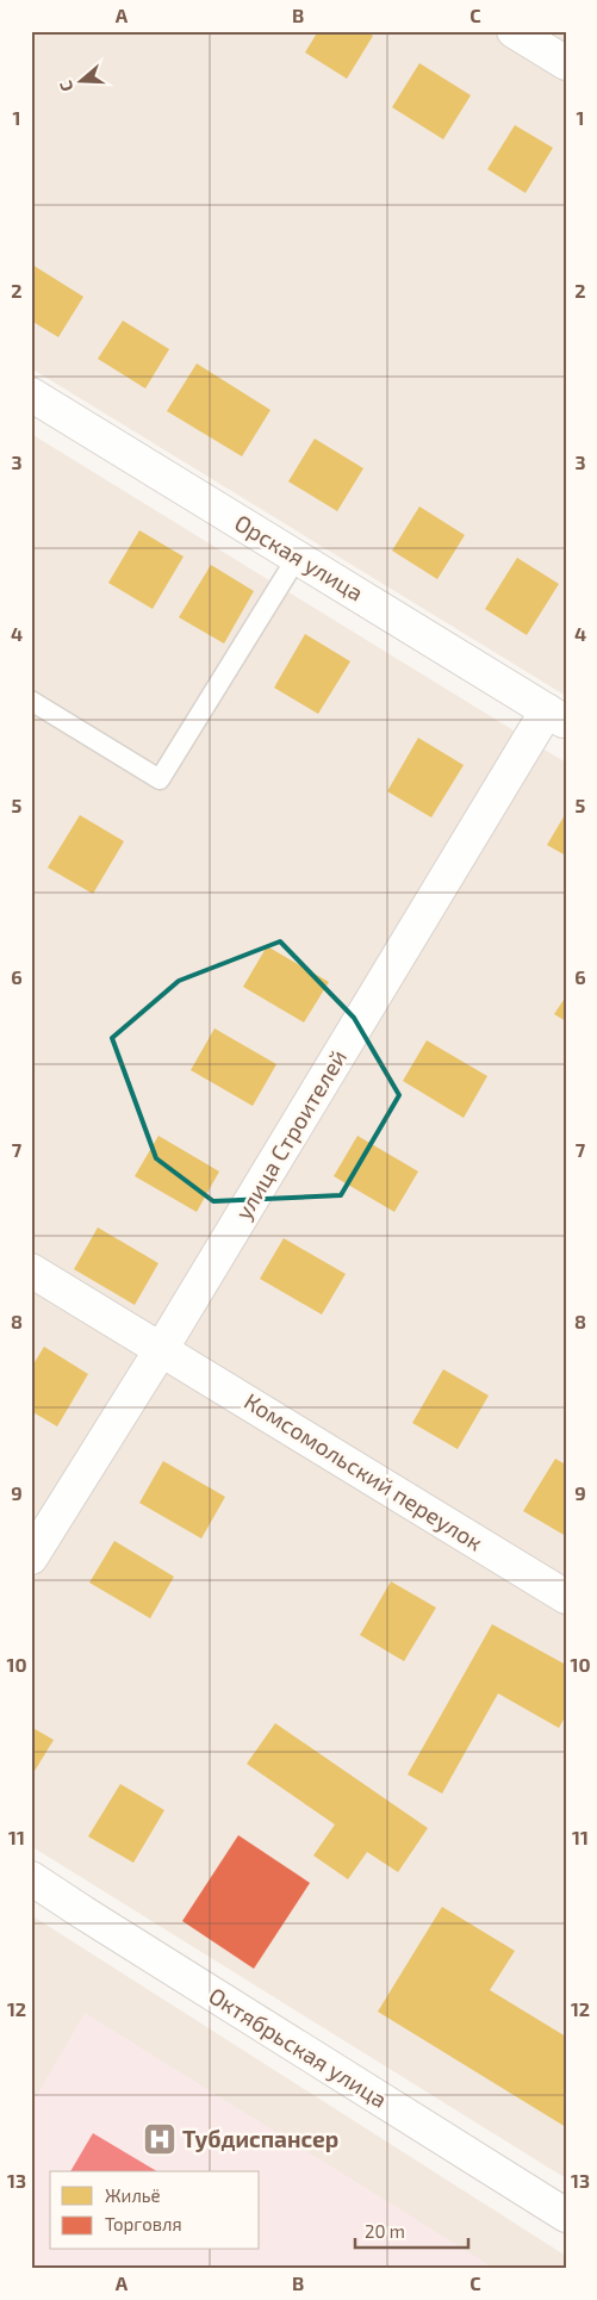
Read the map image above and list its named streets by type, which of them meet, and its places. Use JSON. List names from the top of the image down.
{
  "streets": {
    "street": [
      "Орская улица",
      "улица Строителей",
      "Комсомольский переулок",
      "Октябрьская улица"
    ]
  },
  "crossings": [
    ["Орская улица", "улица Строителей"],
    ["улица Строителей", "Комсомольский переулок"]
  ],
  "places": {
    "hospital": ["Тубдиспансер"]
  },
  "legend": ["Жильё", "Торговля"],
  "scale_bar": "20 m",
  "north": "left",
  "grid": {
    "columns": ["A", "B", "C"],
    "rows": [
      "1",
      "2",
      "3",
      "4",
      "5",
      "6",
      "7",
      "8",
      "9",
      "10",
      "11",
      "12",
      "13"
    ]
  }
}
